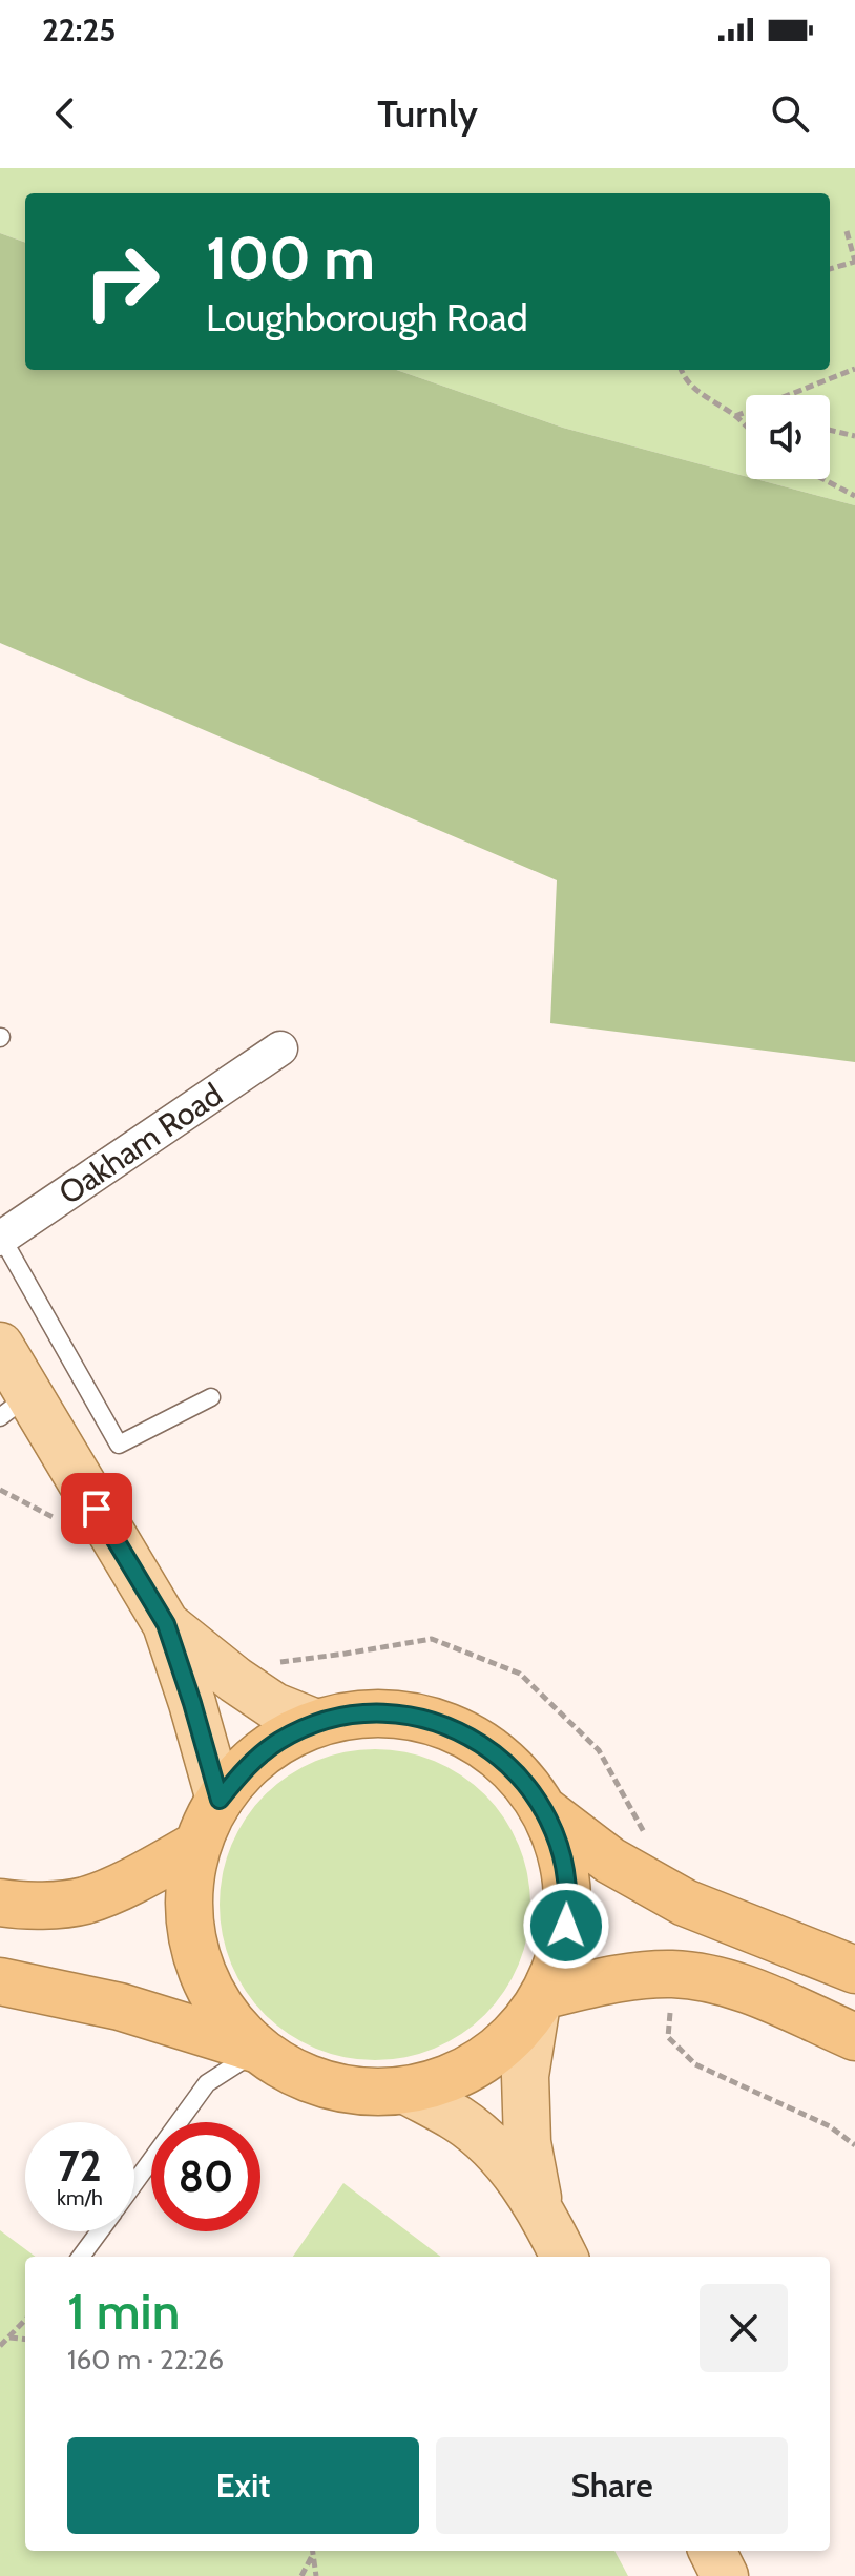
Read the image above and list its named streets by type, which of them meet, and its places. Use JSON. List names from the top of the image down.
{
  "streets": {
    "street": ["Oakham Road"]
  },
  "page": {
    "status": "22:25",
    "header": "Turnly",
    "turn": ["100 m", "Loughborough Road"],
    "speed": "72 km/h",
    "limit": "80",
    "heading": ["1 min", "160 m · 22:26"],
    "buttons": ["Exit", "Share"]
  }
}
